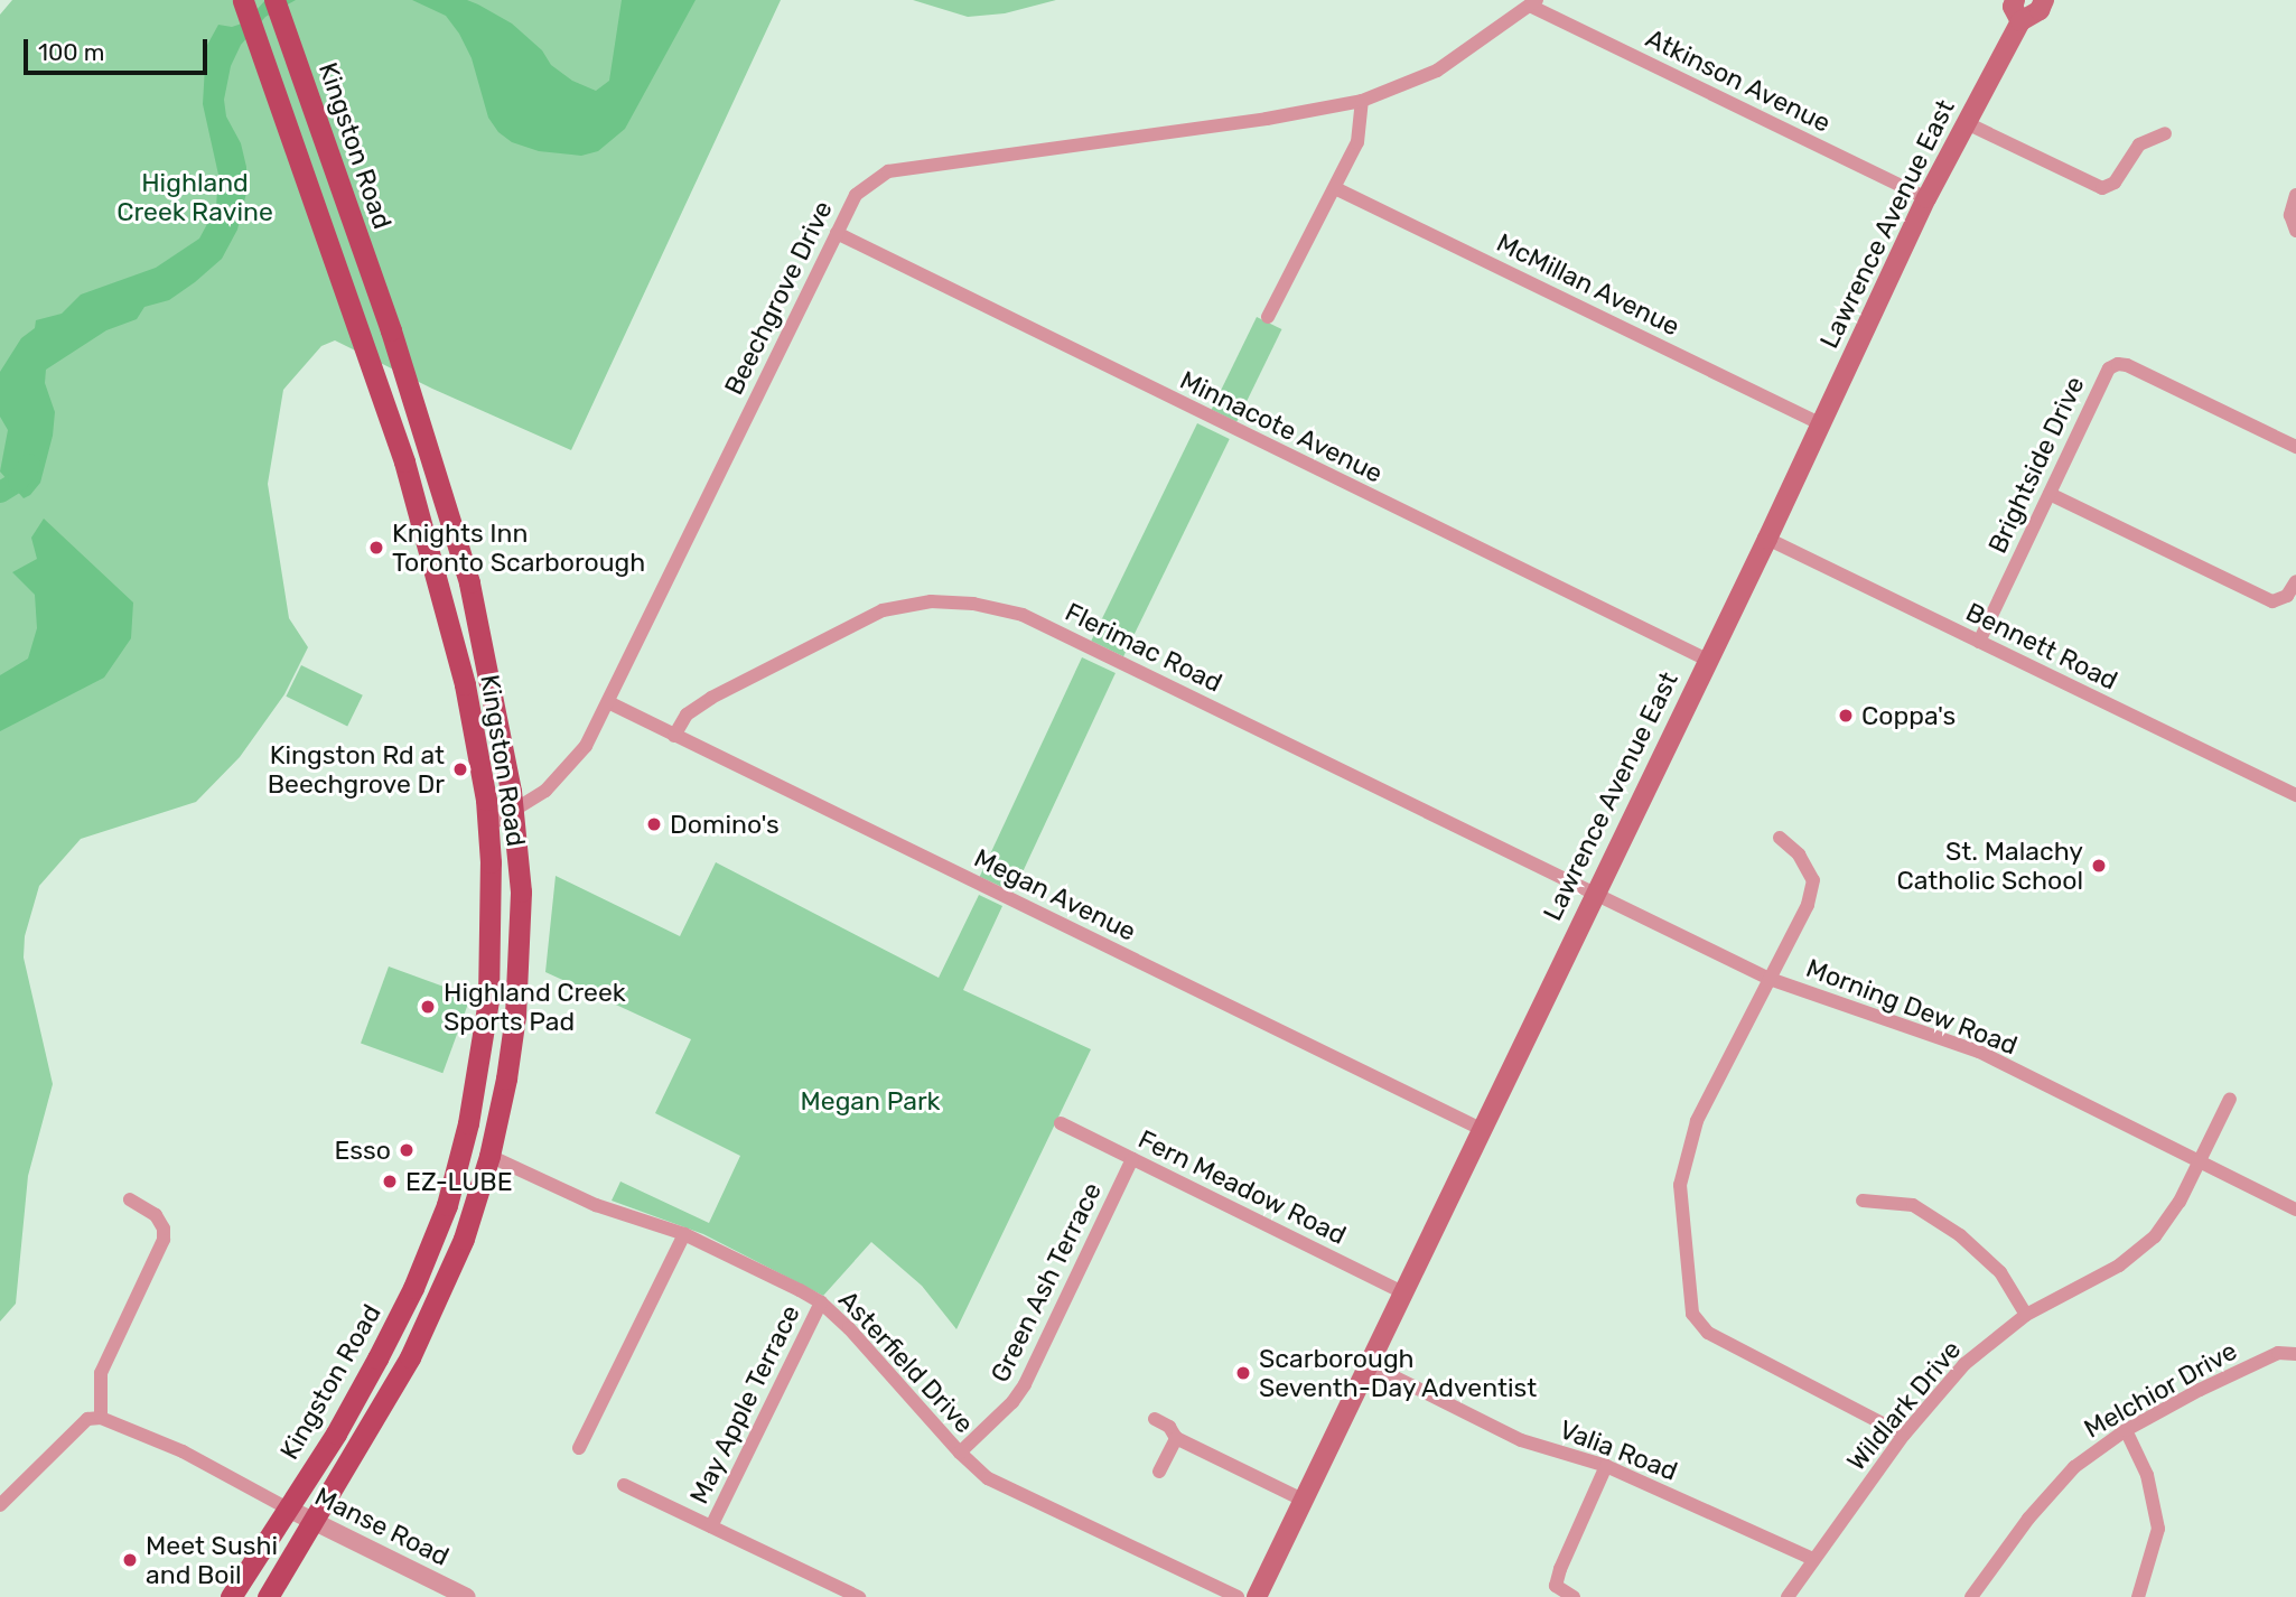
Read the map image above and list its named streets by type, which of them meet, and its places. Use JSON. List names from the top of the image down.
{
  "streets": {
    "main road": ["Kingston Road", "Lawrence Avenue East"],
    "street": [
      "Atkinson Avenue",
      "McMillan Avenue",
      "Beechgrove Drive",
      "Minnacote Avenue",
      "Brightside Drive",
      "Bennett Road",
      "Flerimac Road",
      "Megan Avenue",
      "Morning Dew Road",
      "Fern Meadow Road",
      "Green Ash Terrace",
      "Asterfield Drive",
      "Melchior Drive",
      "May Apple Terrace",
      "Wildlark Drive",
      "Valia Road",
      "Manse Road"
    ]
  },
  "crossings": [
    ["Atkinson Avenue", "Lawrence Avenue East"],
    ["Atkinson Avenue", "Beechgrove Drive"],
    ["Kingston Road", "Beechgrove Drive"],
    ["Kingston Road", "Asterfield Drive"],
    ["Kingston Road", "Manse Road"],
    ["Lawrence Avenue East", "McMillan Avenue"],
    ["Lawrence Avenue East", "Minnacote Avenue"],
    ["Lawrence Avenue East", "Bennett Road"],
    ["Lawrence Avenue East", "Flerimac Road"],
    ["Lawrence Avenue East", "Megan Avenue"],
    ["Lawrence Avenue East", "Morning Dew Road"],
    ["Lawrence Avenue East", "Fern Meadow Road"],
    ["Lawrence Avenue East", "Valia Road"],
    ["Beechgrove Drive", "Minnacote Avenue"],
    ["Beechgrove Drive", "Megan Avenue"],
    ["Brightside Drive", "Bennett Road"],
    ["Flerimac Road", "Megan Avenue"],
    ["Flerimac Road", "Morning Dew Road"],
    ["Morning Dew Road", "Wildlark Drive"],
    ["Fern Meadow Road", "Green Ash Terrace"],
    ["Green Ash Terrace", "Asterfield Drive"],
    ["Asterfield Drive", "May Apple Terrace"],
    ["Wildlark Drive", "Valia Road"]
  ],
  "parks": ["Highland Creek Ravine", "Megan Park"],
  "places": [
    "Knights Inn Toronto Scarborough",
    "Coppa's",
    "Kingston Rd at Beechgrove Dr",
    "Domino's",
    "St. Malachy Catholic School",
    "Highland Creek Sports Pad",
    "Esso",
    "EZ-LUBE",
    "Scarborough Seventh-Day Adventist",
    "Meet Sushi and Boil"
  ],
  "scale_bar": "100 m"
}
